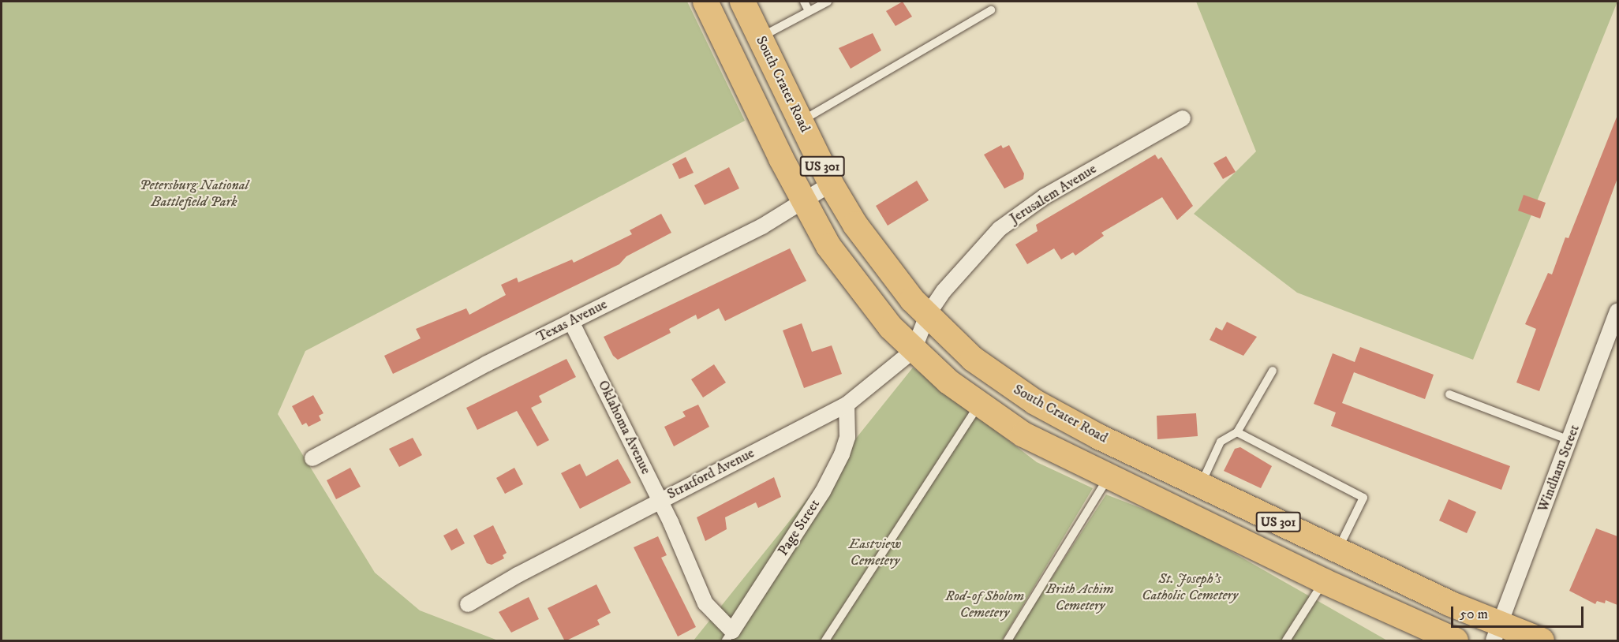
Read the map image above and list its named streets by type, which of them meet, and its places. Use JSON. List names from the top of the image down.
{
  "streets": {
    "main road": ["South Crater Road", "US 301"],
    "street": [
      "Jerusalem Avenue",
      "Texas Avenue",
      "Oklahoma Avenue",
      "Windham Street",
      "Stratford Avenue",
      "Page Street"
    ]
  },
  "crossings": [
    ["South Crater Road", "Jerusalem Avenue"],
    ["South Crater Road", "Texas Avenue"],
    ["South Crater Road", "Windham Street"],
    ["South Crater Road", "Stratford Avenue"],
    ["US 301", "Texas Avenue"],
    ["US 301", "Stratford Avenue"],
    ["Jerusalem Avenue", "Stratford Avenue"],
    ["Texas Avenue", "Oklahoma Avenue"],
    ["Oklahoma Avenue", "Stratford Avenue"],
    ["Oklahoma Avenue", "Page Street"],
    ["Stratford Avenue", "Page Street"]
  ],
  "parks": [
    "Petersburg National Battlefield Park",
    "Eastview Cemetery",
    "St. Joseph's Catholic Cemetery",
    "Brith Achim Cemetery",
    "Rod-of Sholom Cemetery"
  ],
  "scale_bar": "50 m"
}
